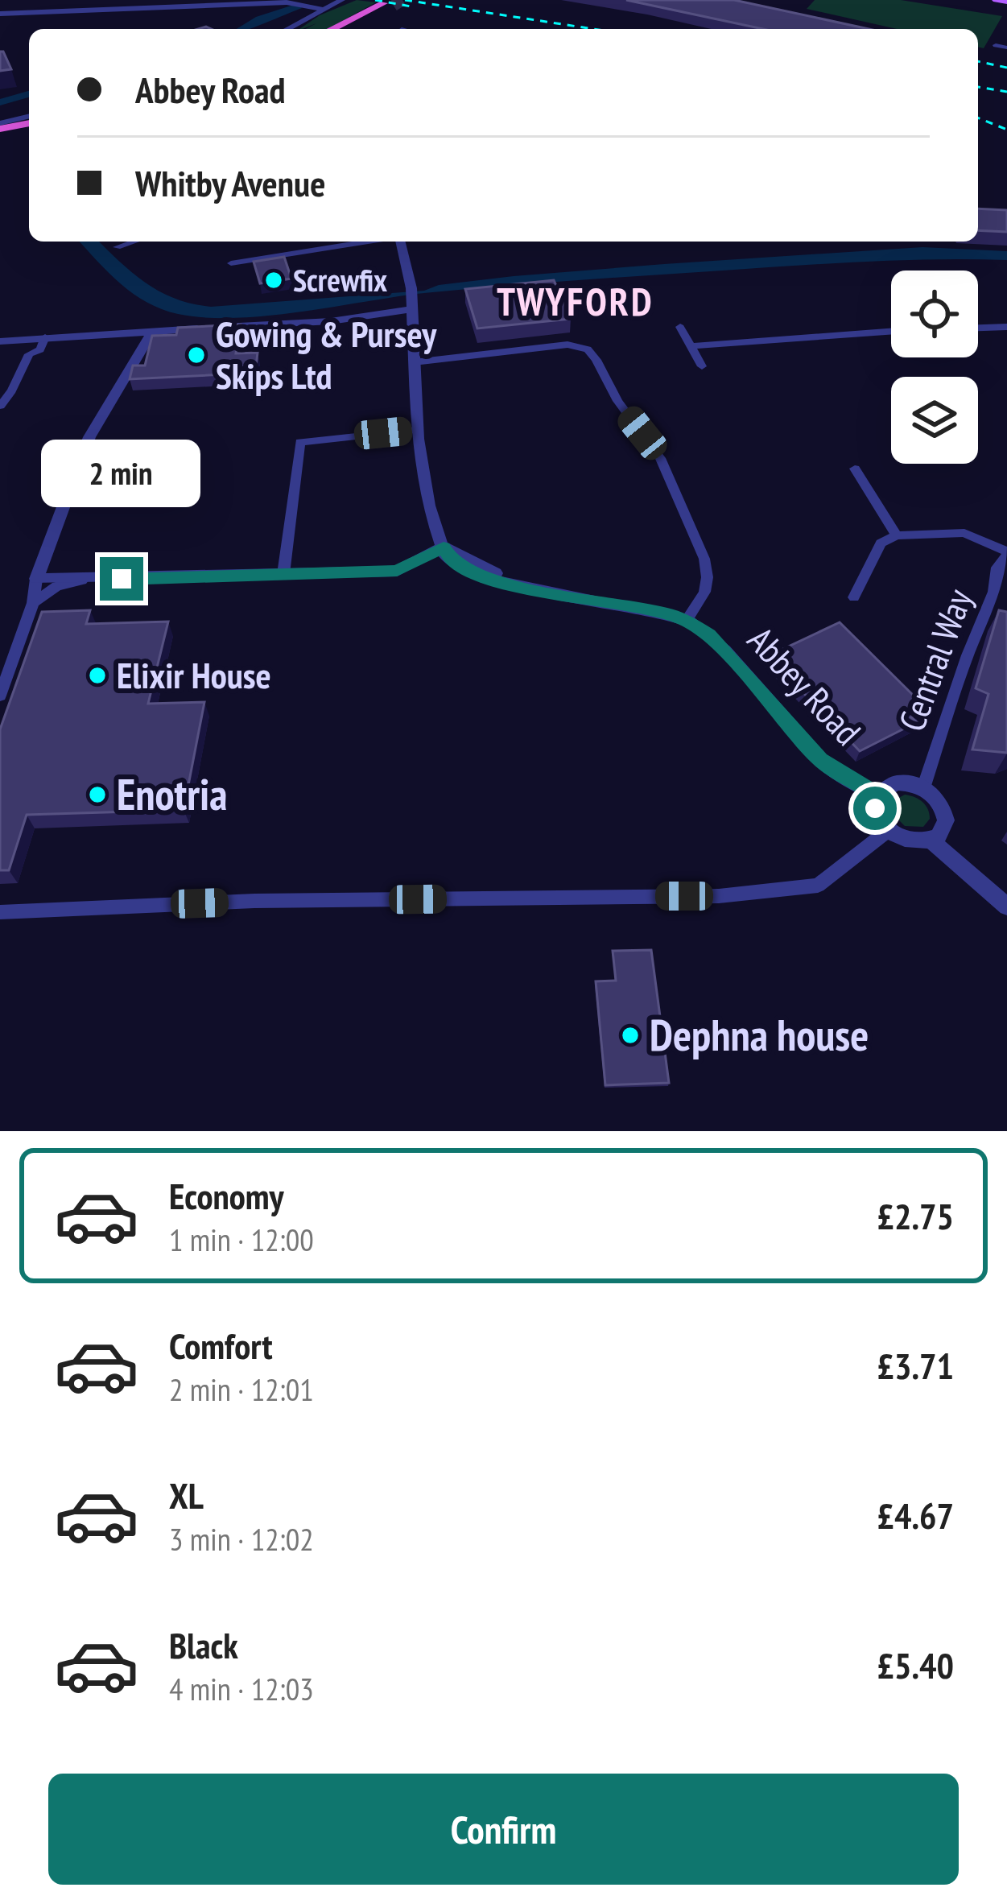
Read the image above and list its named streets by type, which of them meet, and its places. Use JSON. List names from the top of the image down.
{
  "streets": {
    "street": ["Central Way", "Abbey Road"]
  },
  "crossings": [
    ["Central Way", "Abbey Road"]
  ],
  "districts": ["TWYFORD"],
  "places": [
    "Screwfix",
    "Gowing & Pursey Skips Ltd",
    "Elixir House",
    "Enotria",
    "Dephna house"
  ],
  "page": {
    "banner": ["Abbey Road", "Whitby Avenue"],
    "bubble": "2 min",
    "list": [
      {
        "name": "Economy",
        "note": "1 min · 12:00",
        "value": "£2.75"
      },
      {
        "name": "Comfort",
        "note": "2 min · 12:01",
        "value": "£3.71"
      },
      {
        "name": "XL",
        "note": "3 min · 12:02",
        "value": "£4.67"
      },
      {
        "name": "Black",
        "note": "4 min · 12:03",
        "value": "£5.40"
      }
    ],
    "buttons": "Confirm"
  }
}
